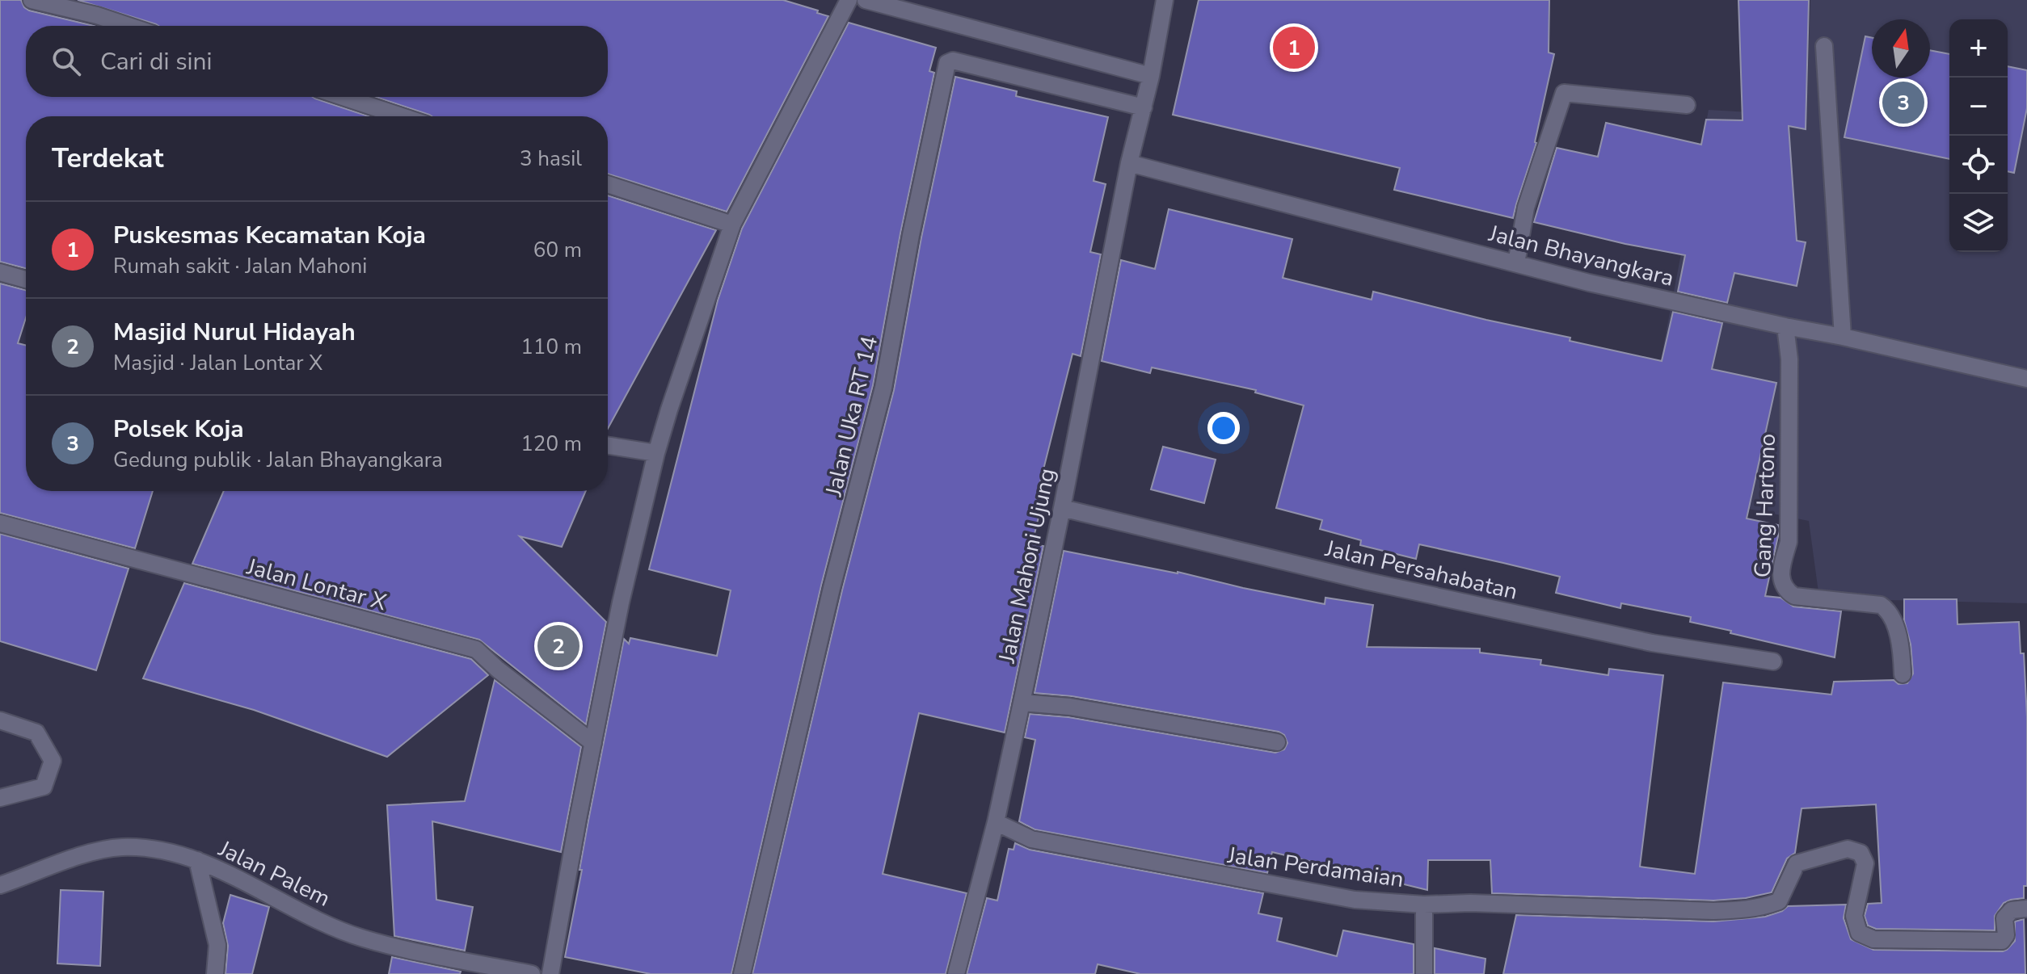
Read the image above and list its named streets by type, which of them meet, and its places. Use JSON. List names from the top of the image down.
{
  "streets": {
    "street": [
      "Jalan Bhayangkara",
      "Jalan Uka RT 14",
      "Gang Hartono",
      "Jalan Mahoni Ujung",
      "Jalan Persahabatan",
      "Jalan Lontar X",
      "Jalan Perdamaian",
      "Jalan Palem"
    ]
  },
  "crossings": [
    ["Jalan Bhayangkara", "Gang Hartono"],
    ["Jalan Bhayangkara", "Jalan Mahoni Ujung"],
    ["Jalan Uka RT 14", "Jalan Mahoni Ujung"],
    ["Jalan Mahoni Ujung", "Jalan Persahabatan"],
    ["Jalan Mahoni Ujung", "Jalan Perdamaian"]
  ],
  "north": "top",
  "page": {
    "map_buttons": ["+", "−"],
    "pins": ["1", "3", "2"],
    "search": "Cari di sini",
    "heading": ["Terdekat", "3 hasil"],
    "list": [
      {
        "mark": "1",
        "name": "Puskesmas Kecamatan Koja",
        "note": "Rumah sakit · Jalan Mahoni",
        "value": "60 m"
      },
      {
        "mark": "2",
        "name": "Masjid Nurul Hidayah",
        "note": "Masjid · Jalan Lontar X",
        "value": "110 m"
      },
      {
        "mark": "3",
        "name": "Polsek Koja",
        "note": "Gedung publik · Jalan Bhayangkara",
        "value": "120 m"
      }
    ]
  }
}
